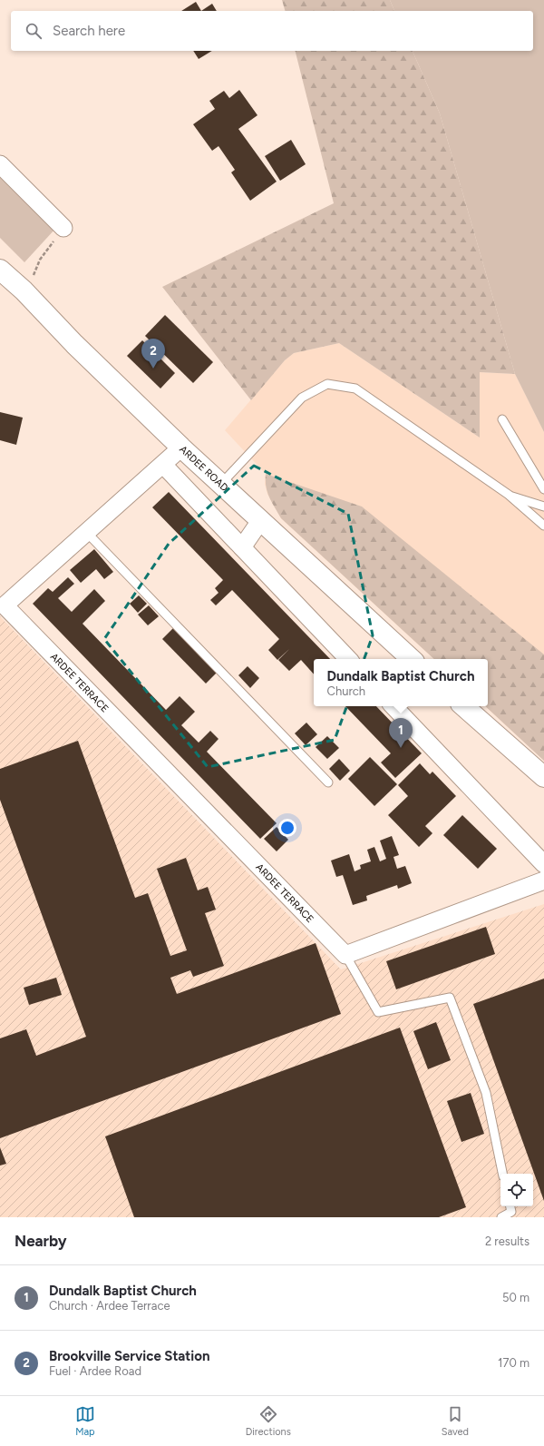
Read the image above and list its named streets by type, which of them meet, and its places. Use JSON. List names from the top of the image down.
{
  "streets": {
    "main road": ["ARDEE ROAD"],
    "street": ["ARDEE TERRACE"]
  },
  "crossings": [
    ["ARDEE ROAD", "ARDEE TERRACE"]
  ],
  "page": {
    "search": "Search here",
    "pins": ["2", "1"],
    "popup": ["Dundalk Baptist Church", "Church"],
    "heading": ["Nearby", "2 results"],
    "list": [
      {
        "mark": "1",
        "name": "Dundalk Baptist Church",
        "note": "Church · Ardee Terrace",
        "value": "50 m"
      },
      {
        "mark": "2",
        "name": "Brookville Service Station",
        "note": "Fuel · Ardee Road",
        "value": "170 m"
      }
    ],
    "nav": ["Map", "Directions", "Saved"]
  }
}
